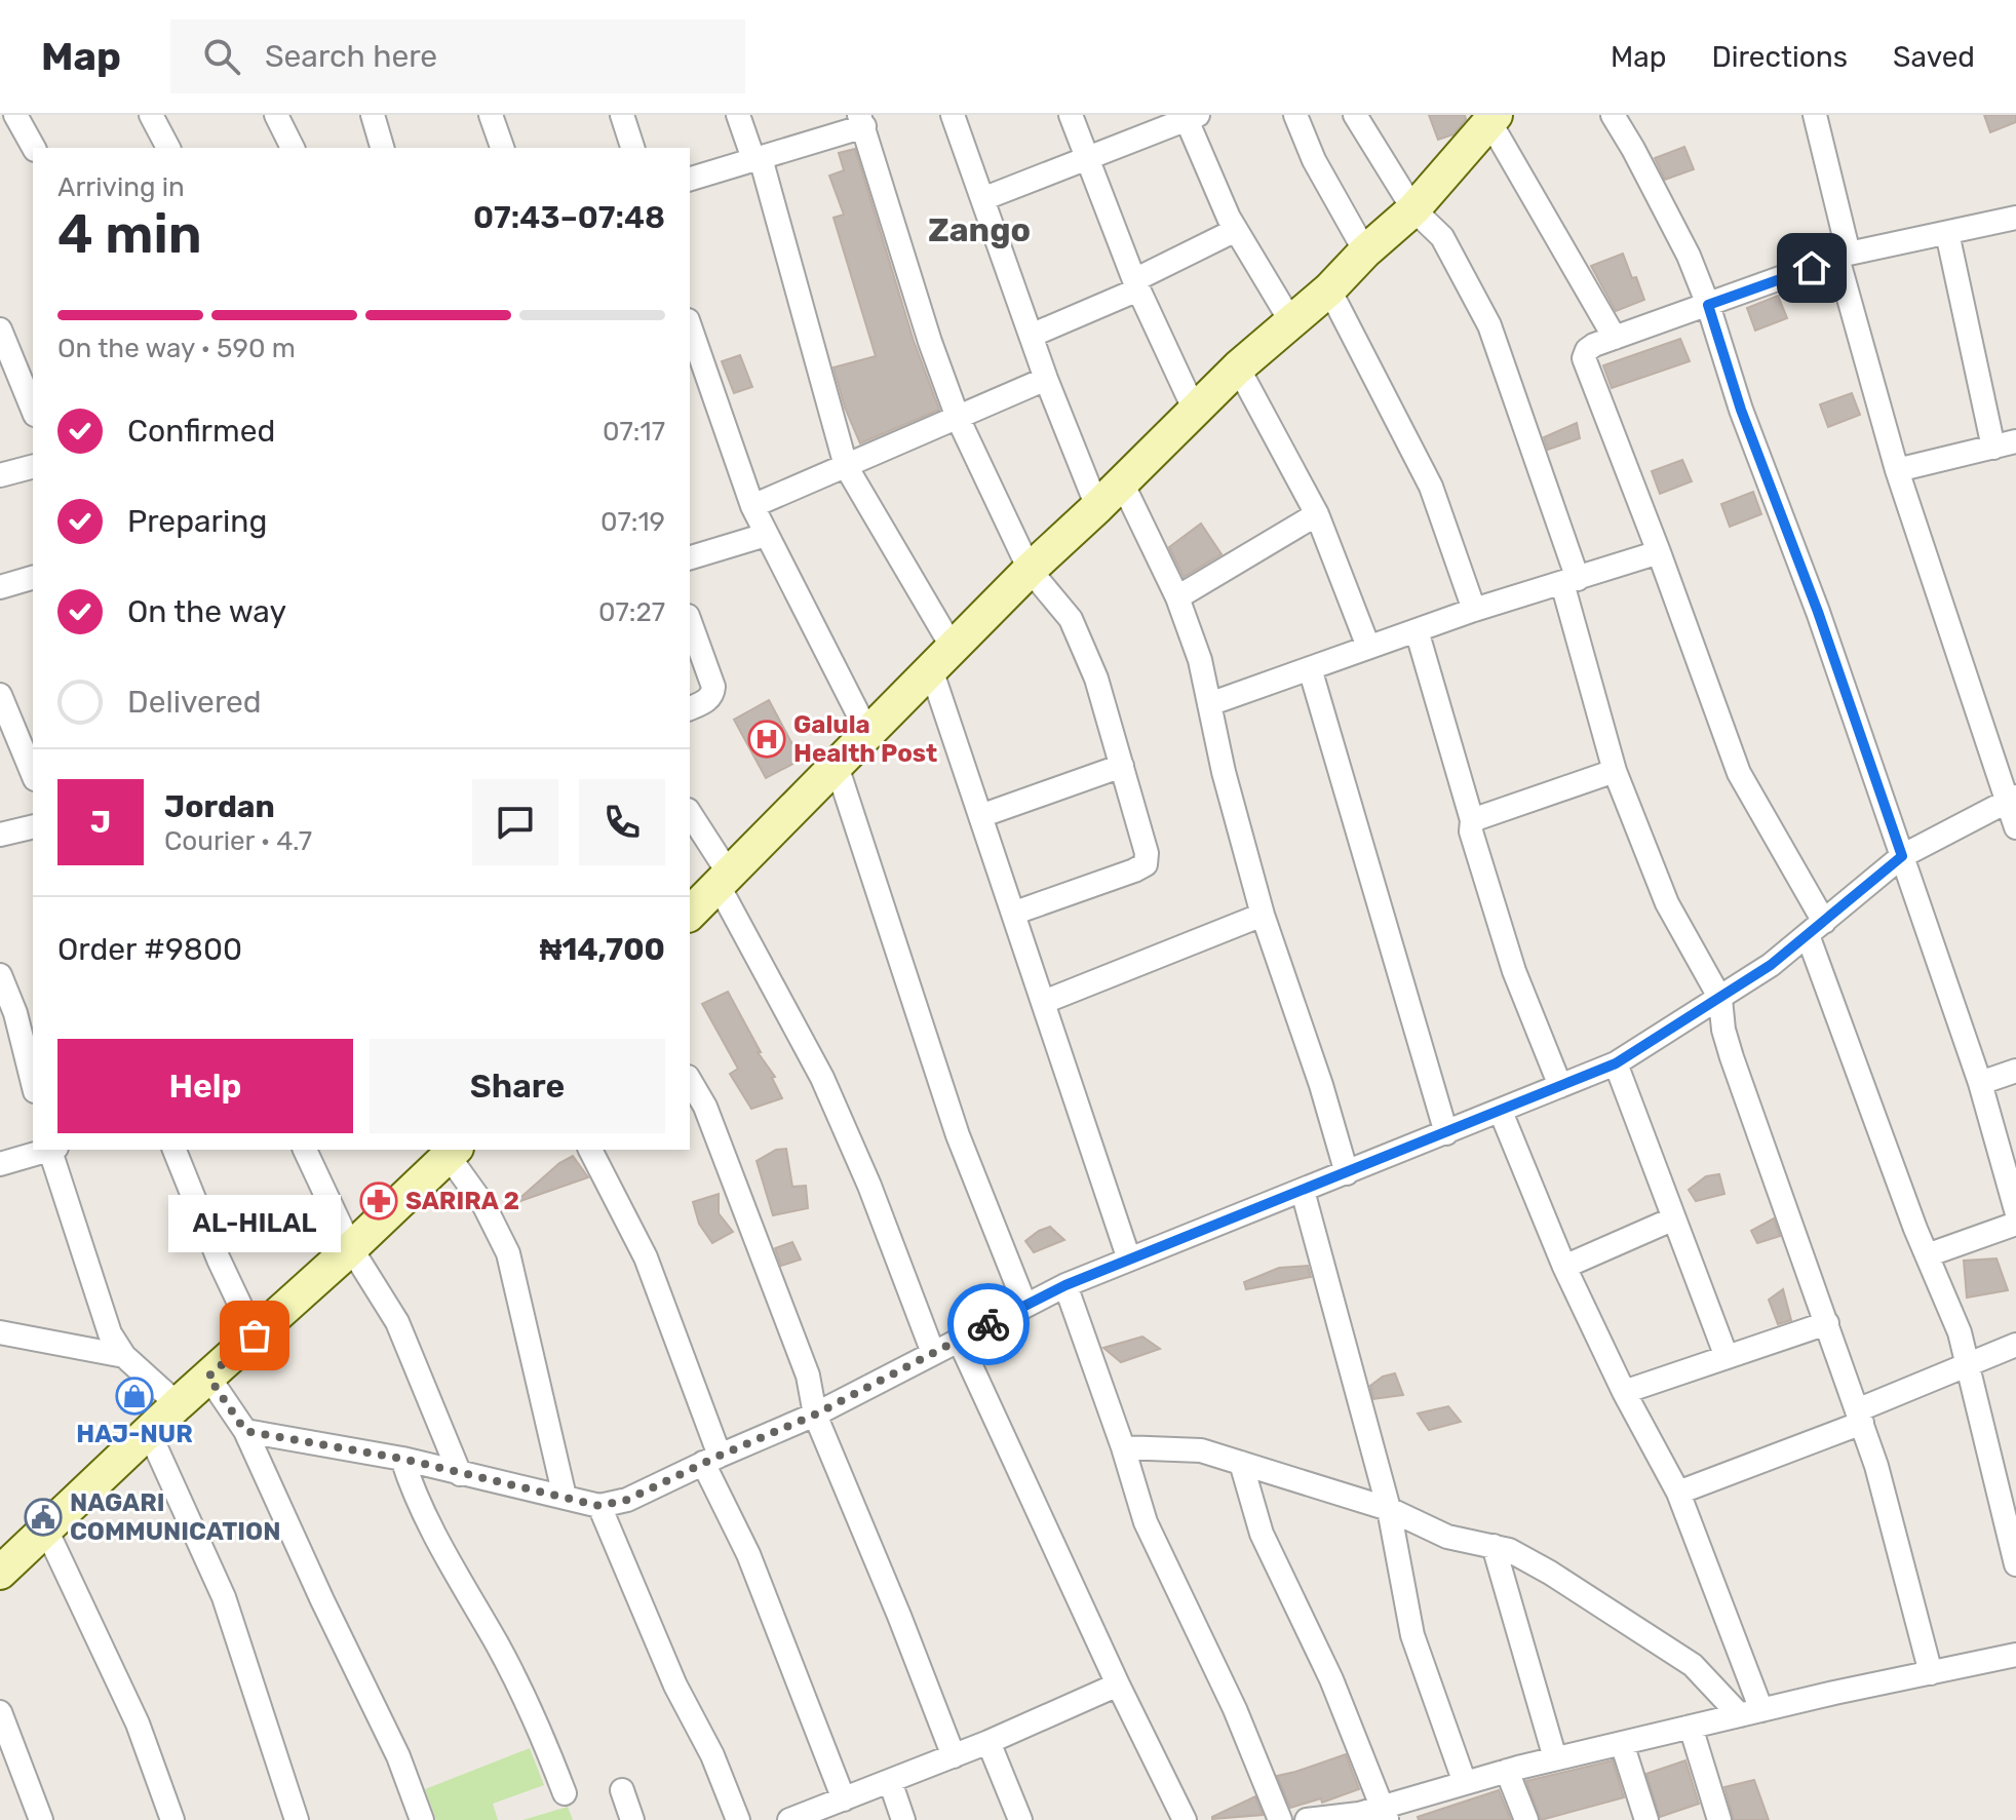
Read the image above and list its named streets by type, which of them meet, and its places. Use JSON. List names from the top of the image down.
{
  "districts": ["Zango"],
  "places": {
    "hospital": ["Galula Health Post"],
    "pharmacy": ["SARIRA 2"],
    "other": ["AL-HILAL"],
    "shop": ["HAJ-NUR"],
    "public building": ["NAGARI COMMUNICATION"]
  },
  "page": {
    "header": "Map",
    "search": "Search here",
    "nav": ["Map", "Directions", "Saved"],
    "heading": ["4 min", "Arriving in", "07:43–07:48"],
    "panel": [
      "Jordan",
      "Courier · 4.7",
      "Order #9800",
      "₦14,700"
    ],
    "bar": "On the way · 590 m",
    "list": [
      ["Confirmed", "07:17"],
      ["Preparing", "07:19"],
      ["On the way", "07:27"],
      "Delivered"
    ],
    "round": "J",
    "buttons": ["Help", "Share"],
    "bubble": "AL-HILAL"
  }
}
